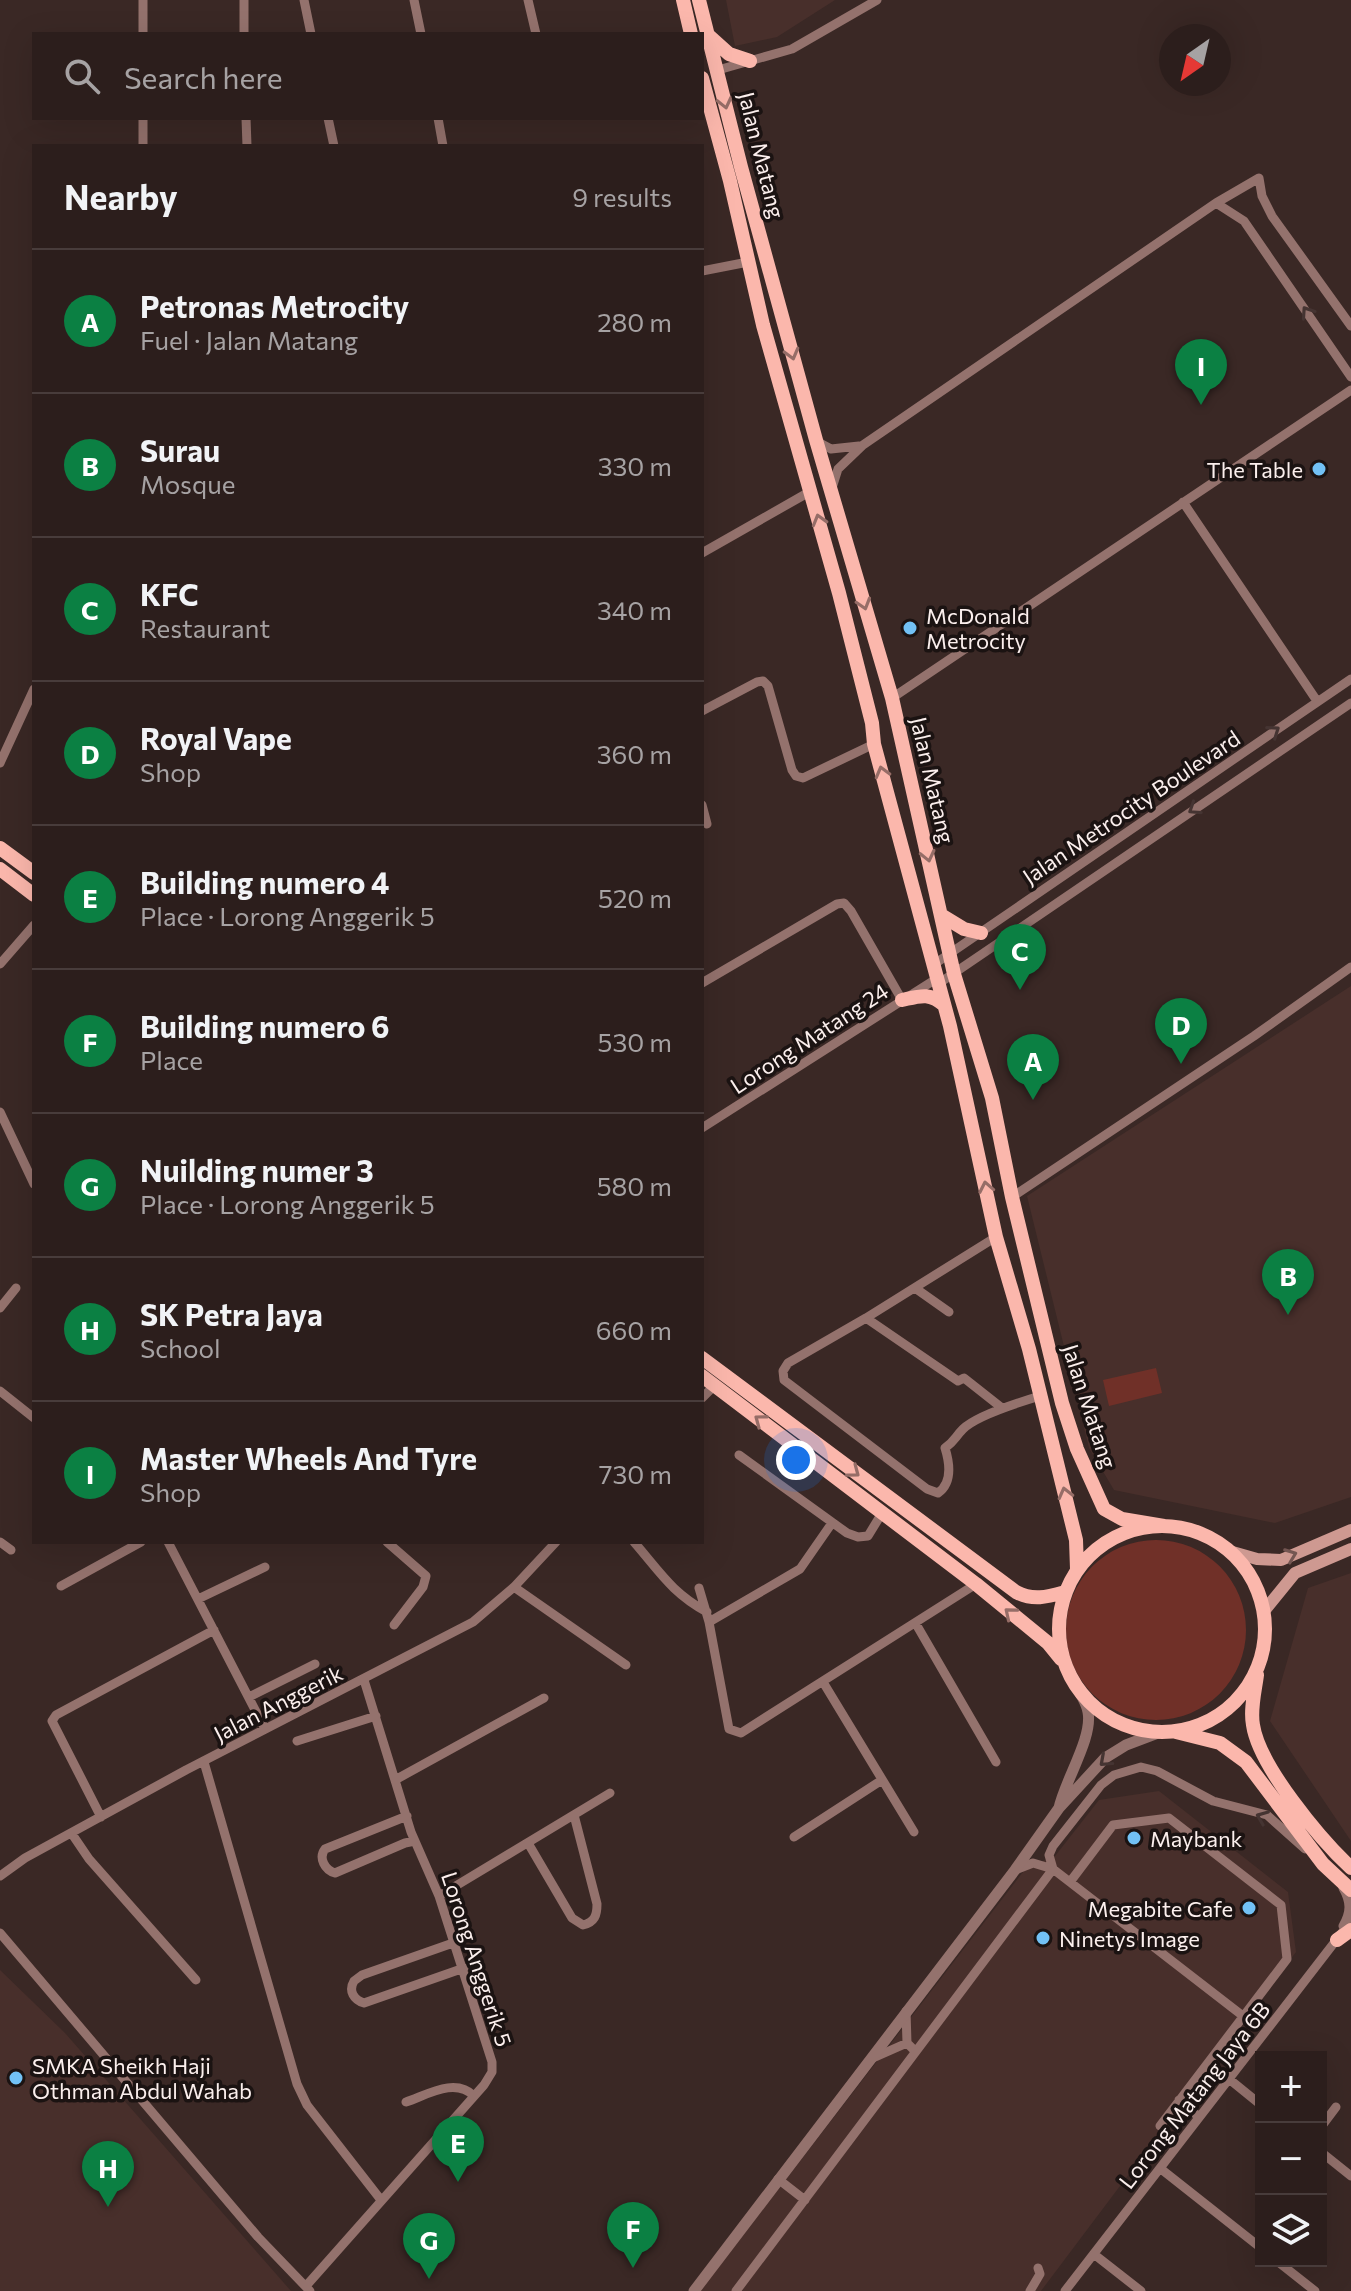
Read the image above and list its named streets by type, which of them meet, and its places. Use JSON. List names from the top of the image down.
{
  "streets": {
    "main road": ["Jalan Matang"],
    "street": [
      "Jalan Metrocity Boulevard",
      "Lorong Matang 24",
      "Jalan Anggerik",
      "Lorong Anggerik 5",
      "Lorong Matang Jaya 6B"
    ]
  },
  "crossings": [
    ["Jalan Matang", "Jalan Metrocity Boulevard"],
    ["Jalan Matang", "Lorong Matang 24"],
    ["Jalan Metrocity Boulevard", "Lorong Matang 24"],
    ["Jalan Anggerik", "Lorong Anggerik 5"]
  ],
  "places": [
    "The Table",
    "McDonald Metrocity",
    "Maybank",
    "Megabite Cafe",
    "Ninetys Image",
    "SMKA Sheikh Haji Othman Abdul Wahab"
  ],
  "north": "bottom left",
  "page": {
    "search": "Search here",
    "heading": ["Nearby", "9 results"],
    "list": [
      {
        "mark": "A",
        "name": "Petronas Metrocity",
        "note": "Fuel · Jalan Matang",
        "value": "280 m"
      },
      {
        "mark": "B",
        "name": "Surau",
        "note": "Mosque",
        "value": "330 m"
      },
      {
        "mark": "C",
        "name": "KFC",
        "note": "Restaurant",
        "value": "340 m"
      },
      {
        "mark": "D",
        "name": "Royal Vape",
        "note": "Shop",
        "value": "360 m"
      },
      {
        "mark": "E",
        "name": "Building numero 4",
        "note": "Place · Lorong Anggerik 5",
        "value": "520 m"
      },
      {
        "mark": "F",
        "name": "Building numero 6",
        "note": "Place",
        "value": "530 m"
      },
      {
        "mark": "G",
        "name": "Nuilding numer 3",
        "note": "Place · Lorong Anggerik 5",
        "value": "580 m"
      },
      {
        "mark": "H",
        "name": "SK Petra Jaya",
        "note": "School",
        "value": "660 m"
      },
      {
        "mark": "I",
        "name": "Master Wheels And Tyre",
        "note": "Shop",
        "value": "730 m"
      }
    ],
    "pins": [
      "I",
      "C",
      "D",
      "A",
      "B",
      "E",
      "H",
      "F",
      "G"
    ],
    "map_buttons": ["+", "−"]
  }
}
